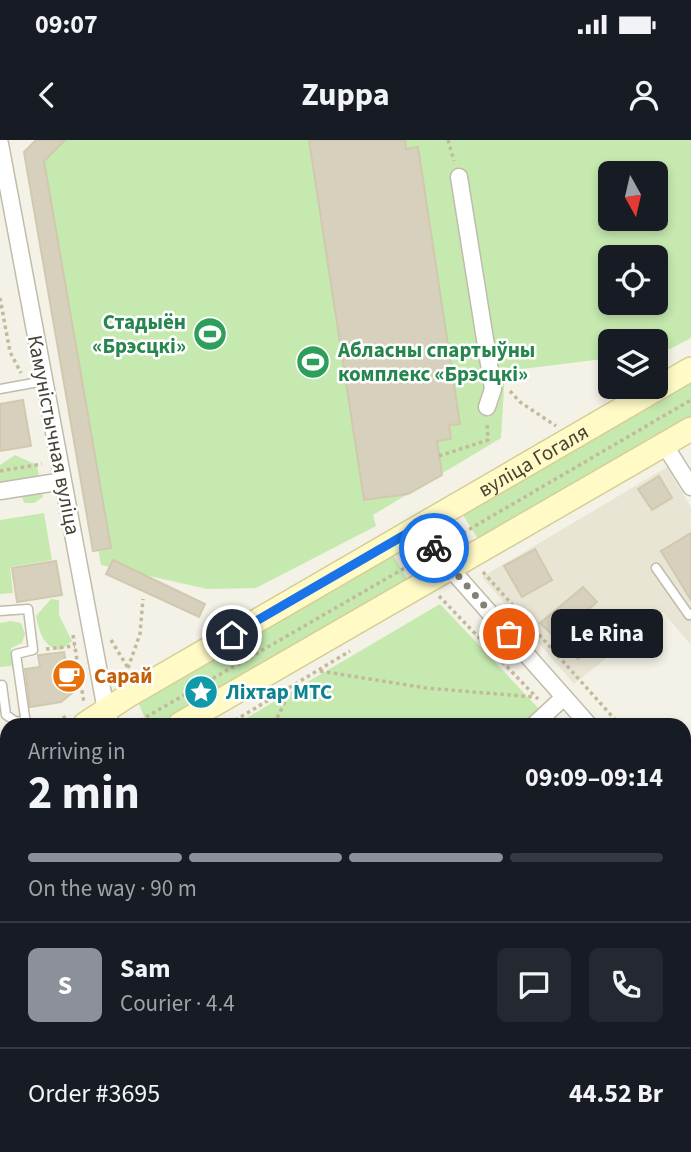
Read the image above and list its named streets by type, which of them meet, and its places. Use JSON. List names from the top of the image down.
{
  "streets": {
    "main road": ["вуліца Гогаля"],
    "street": ["Камуністычная вуліца"]
  },
  "crossings": [
    ["Камуністычная вуліца", "вуліца Гогаля"]
  ],
  "places": {
    "sports": ["Стадыён «Брэсцкі»", "Абласны спартыўны комплекс «Брэсцкі»"],
    "other": ["Le Rina"],
    "cafe": ["Сарай"],
    "place": ["Ліхтар МТС"]
  },
  "north": "bottom",
  "page": {
    "status": "09:07",
    "header": "Zuppa",
    "bubble": "Le Rina",
    "heading": ["2 min", "Arriving in", "09:09–09:14"],
    "panel": [
      "Sam",
      "Courier · 4.4",
      "Order #3695",
      "44.52 Br"
    ],
    "bar": "On the way · 90 m",
    "round": "S"
  }
}
